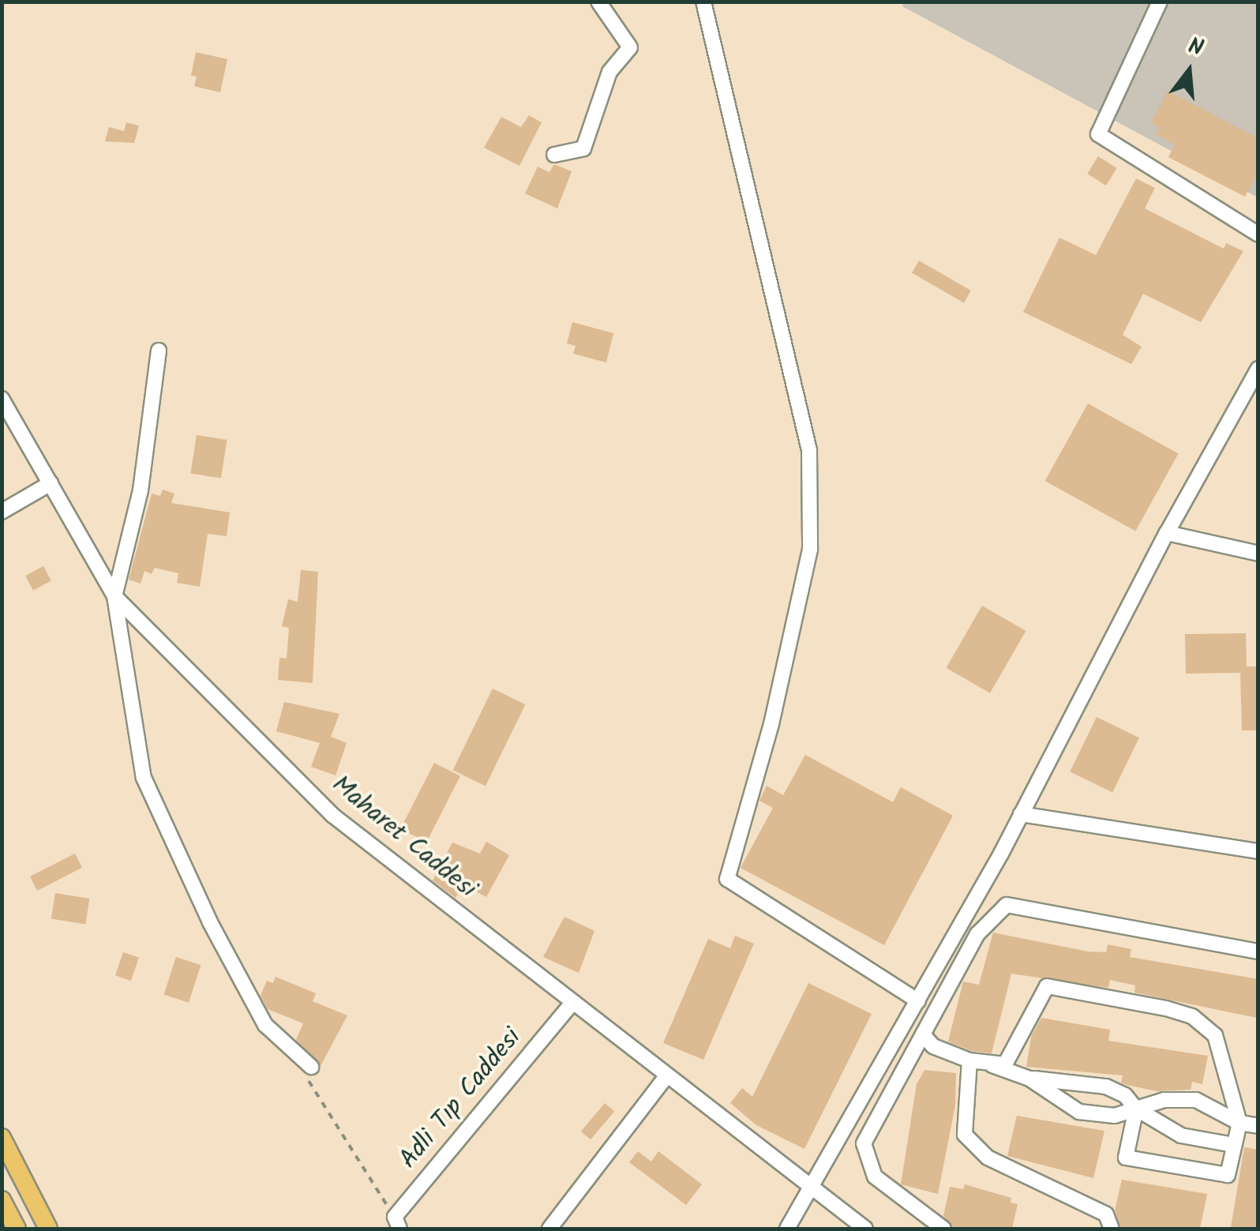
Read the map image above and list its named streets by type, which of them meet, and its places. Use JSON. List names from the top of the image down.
{
  "streets": {
    "street": ["Maharet Caddesi", "Adli Tıp Caddesi"]
  },
  "crossings": [
    ["Maharet Caddesi", "Adli Tıp Caddesi"]
  ],
  "north": "top"
}
